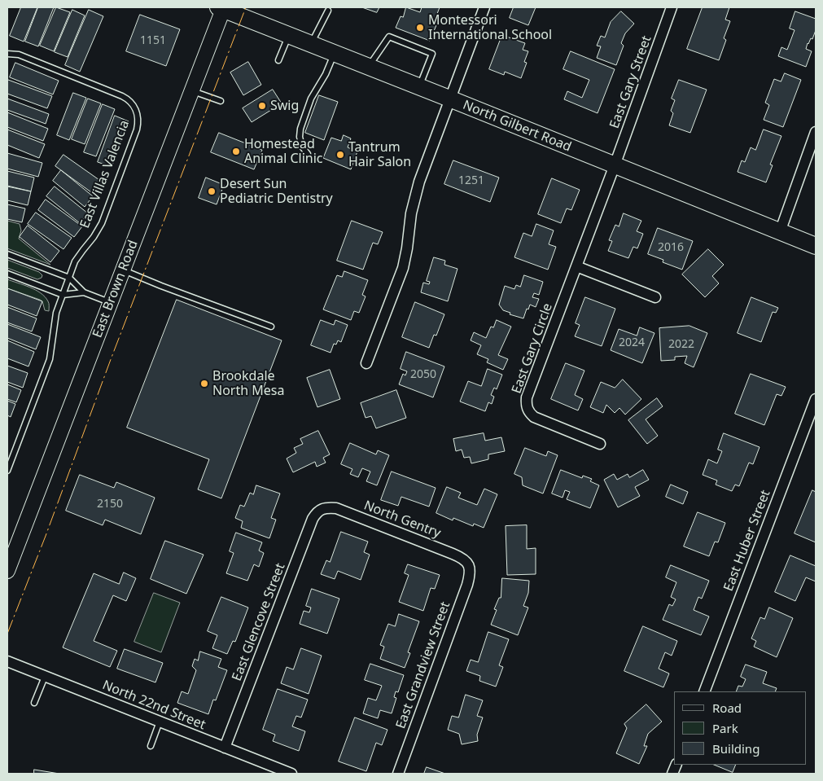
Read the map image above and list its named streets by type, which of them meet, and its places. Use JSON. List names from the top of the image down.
{
  "streets": {
    "main road": ["North Gilbert Road", "East Brown Road"],
    "street": [
      "East Gary Street",
      "East Gary Circle",
      "North Gentry",
      "East Huber Street",
      "East Glencove Street",
      "East Grandview Street",
      "North 22nd Street"
    ],
    "lane": ["East Villas Valencia"]
  },
  "crossings": [
    ["East Gary Street", "North Gilbert Road"],
    ["East Gary Street", "East Gary Circle"],
    ["North Gilbert Road", "East Brown Road"],
    ["North Gilbert Road", "East Gary Circle"],
    ["North Gentry", "East Glencove Street"],
    ["North Gentry", "East Grandview Street"],
    ["East Glencove Street", "North 22nd Street"]
  ],
  "places": [
    "Montessori International School",
    "Swig",
    "Homestead Animal Clinic",
    "Tantrum Hair Salon",
    "Desert Sun Pediatric Dentistry",
    "Brookdale North Mesa"
  ],
  "house_numbers": [
    "1151",
    "1251",
    "2016",
    "2024",
    "2022",
    "2050",
    "2150"
  ],
  "legend": ["Road", "Park", "Building"]
}
